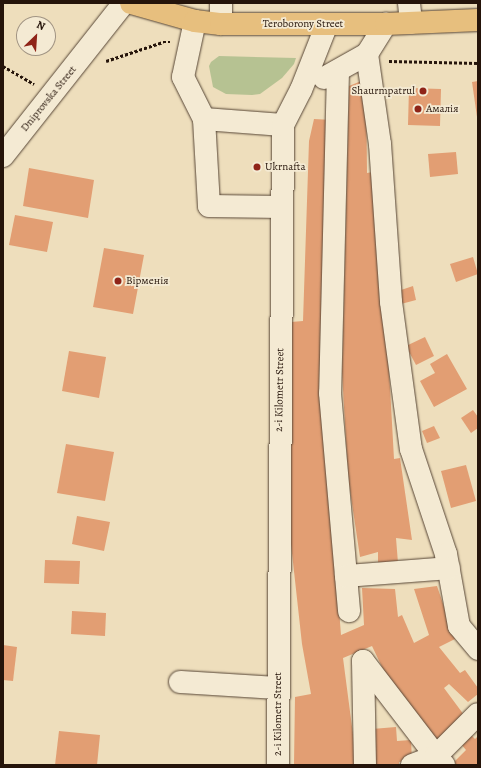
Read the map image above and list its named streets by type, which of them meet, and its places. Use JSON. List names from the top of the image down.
{
  "streets": {
    "main road": ["Teroborony Street"],
    "street": ["Dniprovska Street", "2-i Kilometr Street"]
  },
  "crossings": [
    ["Teroborony Street", "2-i Kilometr Street"]
  ],
  "places": [
    "Shaurmpatrul",
    "Амалія",
    "Ukrnafta",
    "Вірменія"
  ],
  "north": "top right"
}
